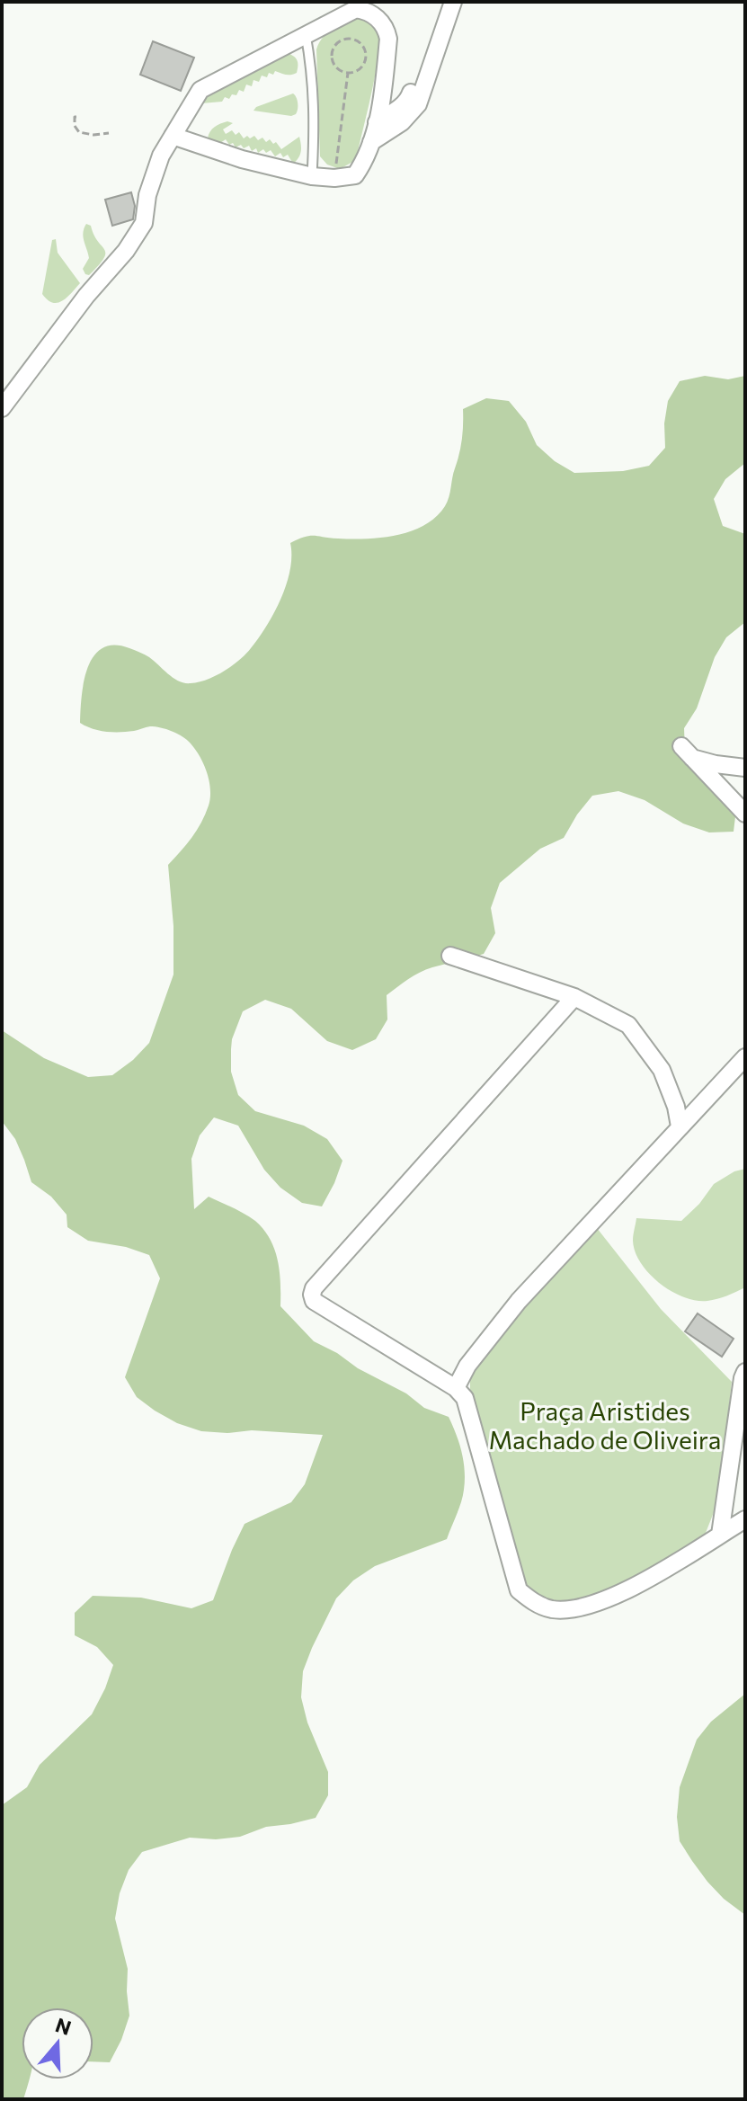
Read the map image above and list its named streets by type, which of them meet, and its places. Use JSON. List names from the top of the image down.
{
  "parks": ["Praça Aristides Machado de Oliveira"],
  "north": "top"
}
